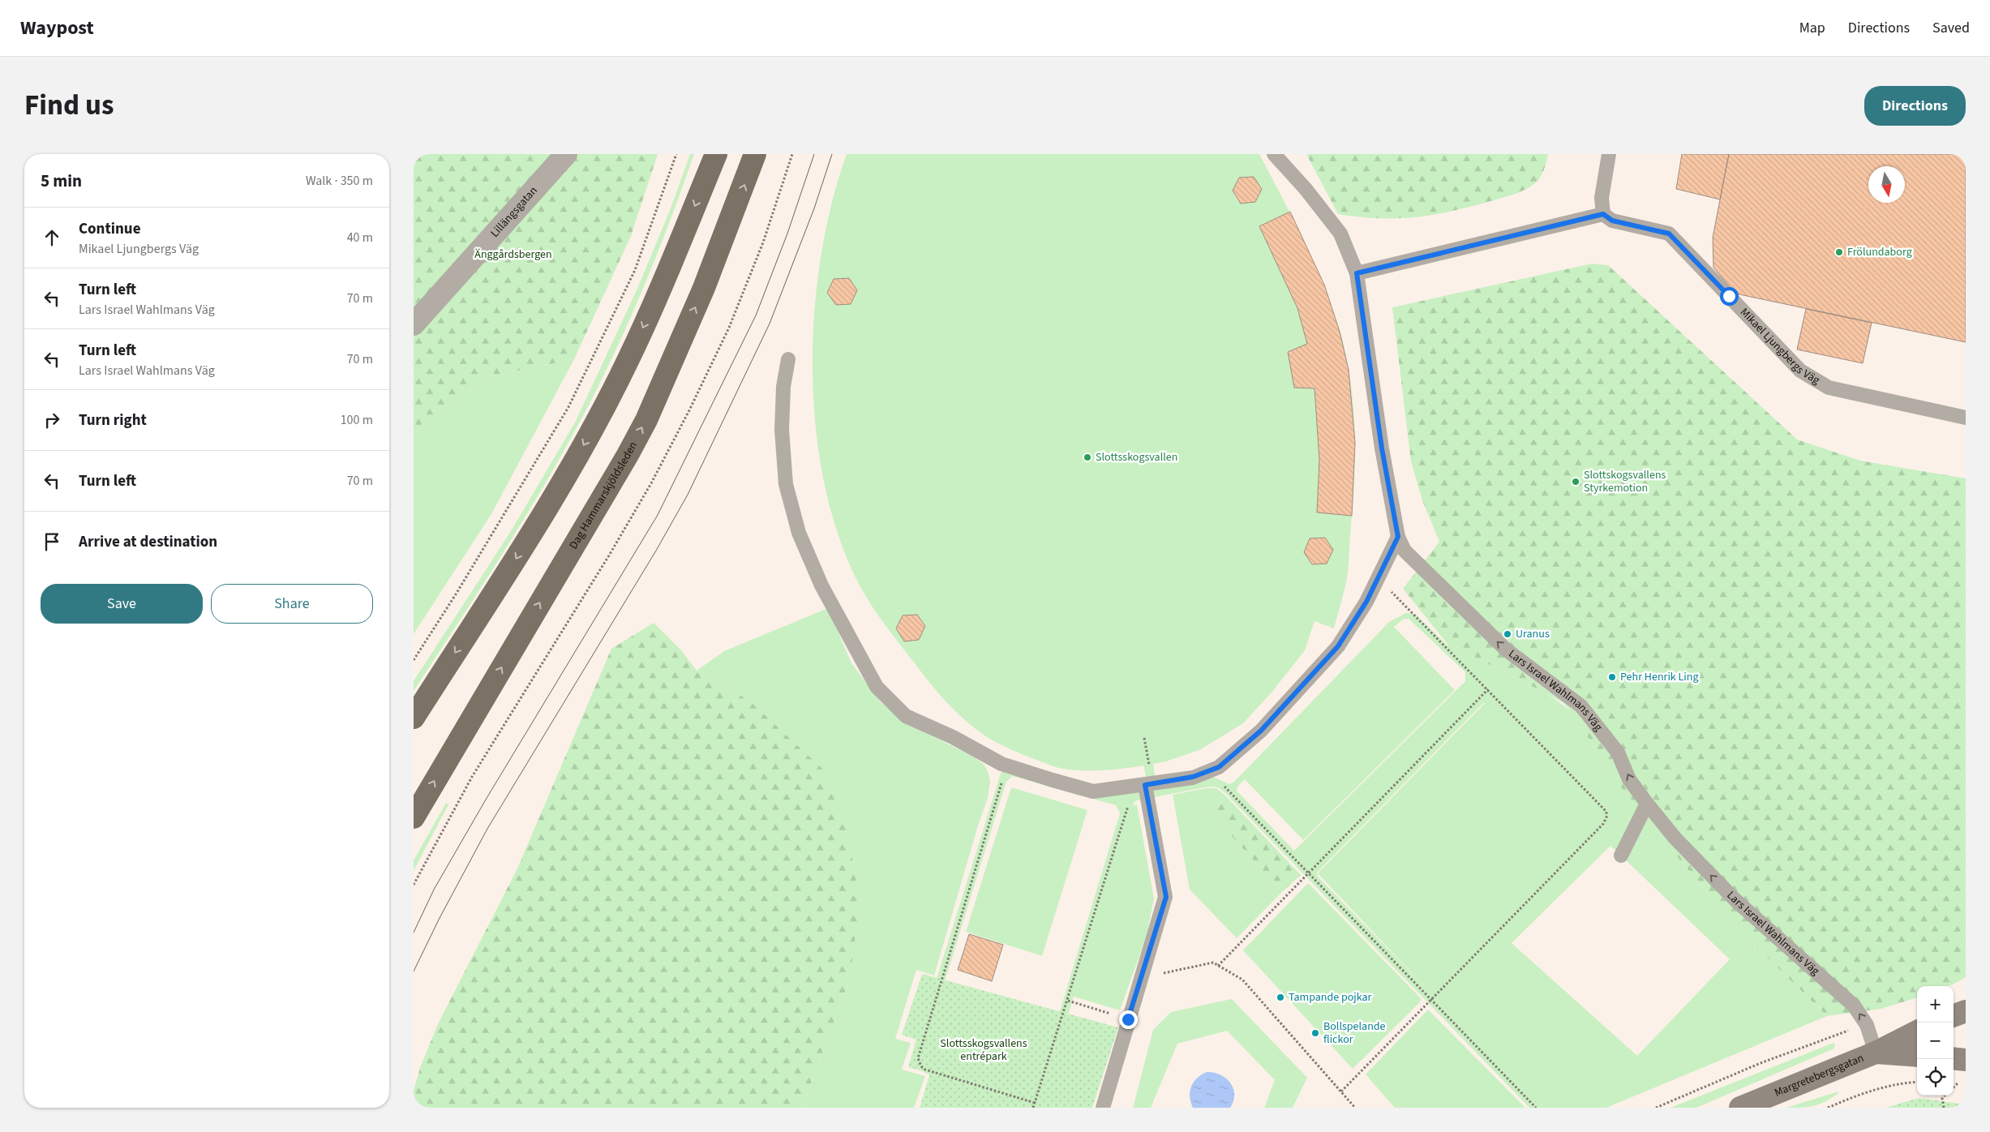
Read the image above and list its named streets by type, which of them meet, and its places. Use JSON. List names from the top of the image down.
{
  "streets": {
    "main road": ["Dag Hammarskjöldsleden", "Margretebergsgatan"],
    "street": ["Lillängsgatan"],
    "lane": ["Mikael Ljungbergs Väg", "Lars Israel Wahlmans Väg"]
  },
  "crossings": [
    ["Lars Israel Wahlmans Väg", "Margretebergsgatan"]
  ],
  "one_way": ["Lars Israel Wahlmans Väg"],
  "parks": ["Änggårdsbergen", "Slottsskogsvallens entrépark"],
  "places": [
    "Frölundaborg",
    "Slottsskogsvallen",
    "Slottskogsvallens Styrkemotion",
    "Uranus",
    "Pehr Henrik Ling",
    "Tampande pojkar",
    "Bollspelande flickor"
  ],
  "north": "bottom",
  "page": {
    "header": "Waypost",
    "nav": ["Map", "Directions", "Saved"],
    "title": "Find us",
    "buttons": [
      "Directions",
      ["Save", "Share"]
    ],
    "heading": ["5 min", "Walk · 350 m"],
    "list": [
      ["Continue", "Mikael Ljungbergs Väg", "40 m"],
      ["Turn left", "Lars Israel Wahlmans Väg", "70 m"],
      ["Turn left", "Lars Israel Wahlmans Väg", "70 m"],
      ["Turn right", "100 m"],
      ["Turn left", "70 m"],
      "Arrive at destination"
    ],
    "map_buttons": ["+", "−"]
  }
}
